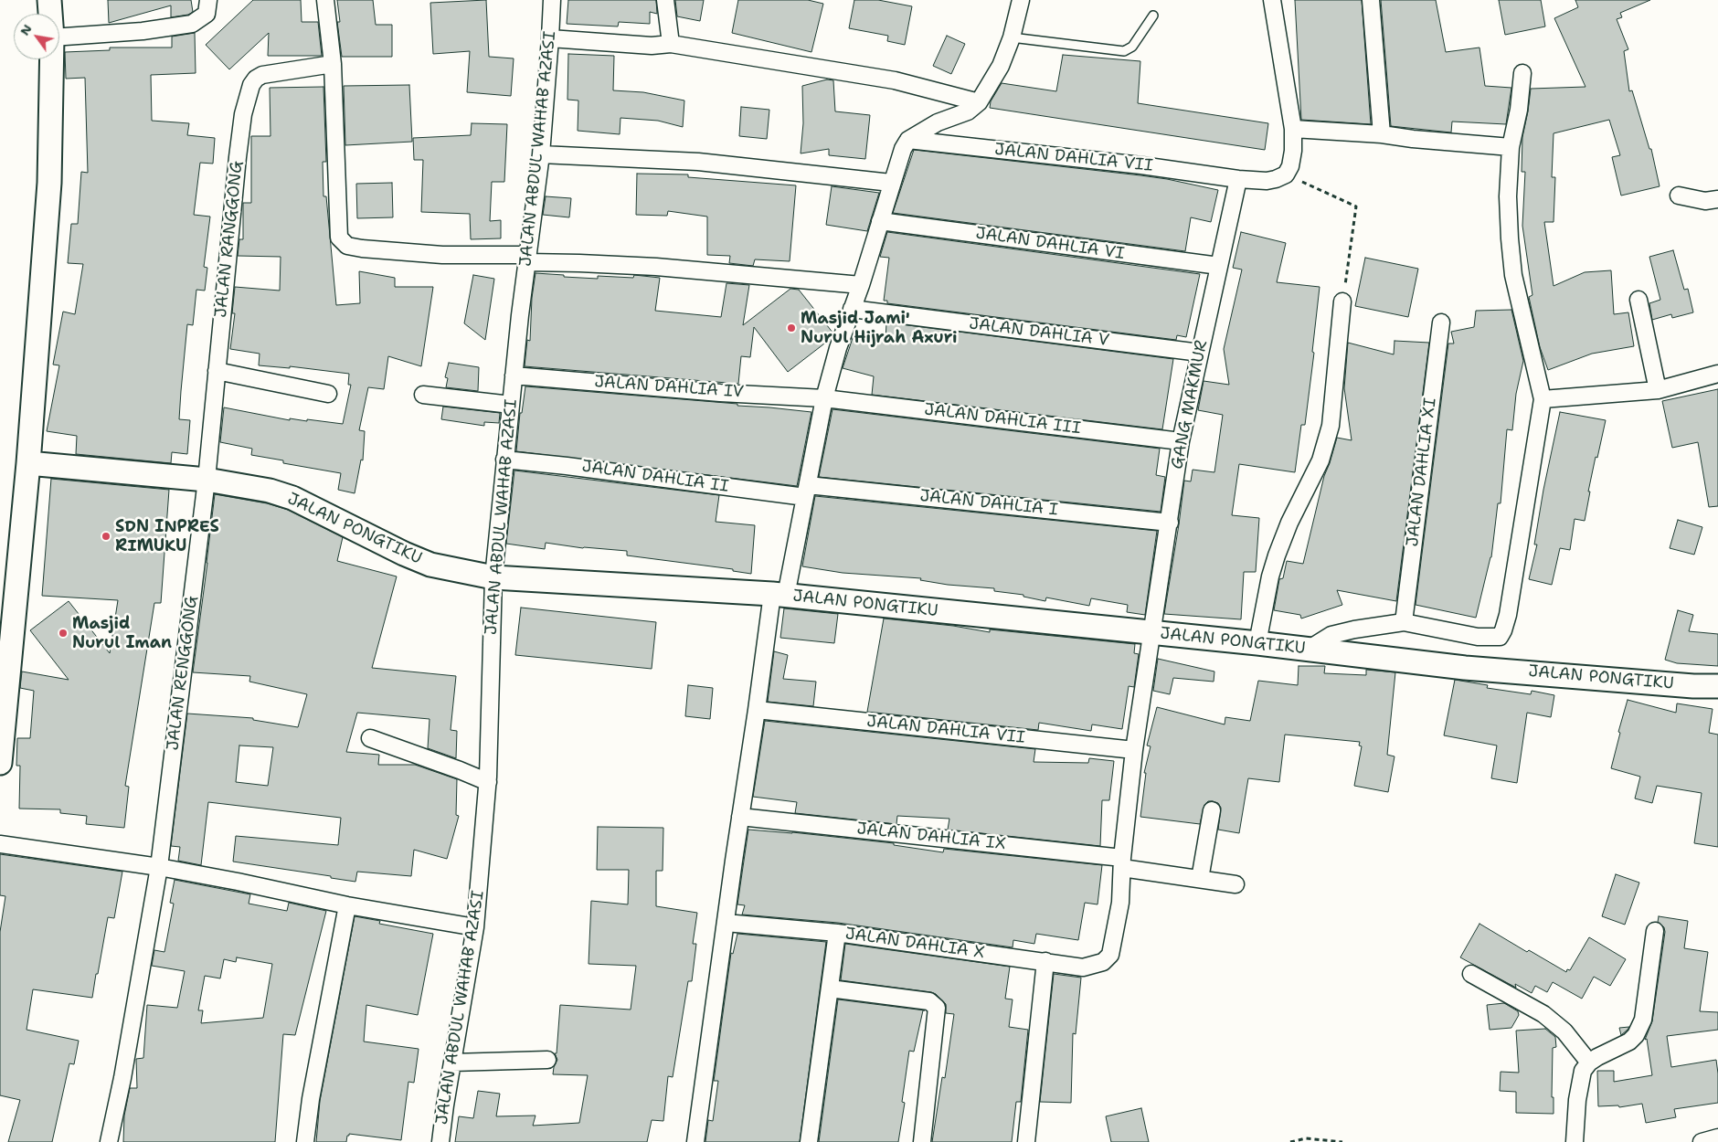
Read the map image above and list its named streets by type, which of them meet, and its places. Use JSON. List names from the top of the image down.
{
  "streets": {
    "street": [
      "JALAN ABDUL WAHAB AZASI",
      "JALAN DAHLIA VII",
      "JALAN RANGGONG",
      "JALAN DAHLIA VI",
      "JALAN DAHLIA V",
      "JALAN DAHLIA IV",
      "GANG MAKMUR",
      "JALAN DAHLIA III",
      "JALAN DAHLIA XI",
      "JALAN DAHLIA II",
      "JALAN DAHLIA I",
      "JALAN PONGTIKU",
      "JALAN RENGGONG",
      "JALAN DAHLIA IX",
      "JALAN DAHLIA X"
    ]
  },
  "crossings": [
    ["JALAN ABDUL WAHAB AZASI", "JALAN DAHLIA IV"],
    ["JALAN ABDUL WAHAB AZASI", "JALAN DAHLIA II"],
    ["JALAN ABDUL WAHAB AZASI", "JALAN PONGTIKU"],
    ["JALAN DAHLIA VII", "GANG MAKMUR"],
    ["JALAN RANGGONG", "JALAN PONGTIKU"],
    ["JALAN RANGGONG", "JALAN RENGGONG"],
    ["JALAN DAHLIA VI", "GANG MAKMUR"],
    ["JALAN DAHLIA V", "GANG MAKMUR"],
    ["JALAN DAHLIA IV", "JALAN DAHLIA III"],
    ["GANG MAKMUR", "JALAN DAHLIA III"],
    ["GANG MAKMUR", "JALAN DAHLIA I"],
    ["GANG MAKMUR", "JALAN PONGTIKU"],
    ["GANG MAKMUR", "JALAN DAHLIA IX"],
    ["GANG MAKMUR", "JALAN DAHLIA X"],
    ["JALAN DAHLIA II", "JALAN DAHLIA I"],
    ["JALAN PONGTIKU", "JALAN RENGGONG"]
  ],
  "places": ["Masjid Jami' Nurul Hijrah Axuri", "SDN INPRES RIMUKU", "Masjid Nurul Iman"],
  "north": "top left"
}
